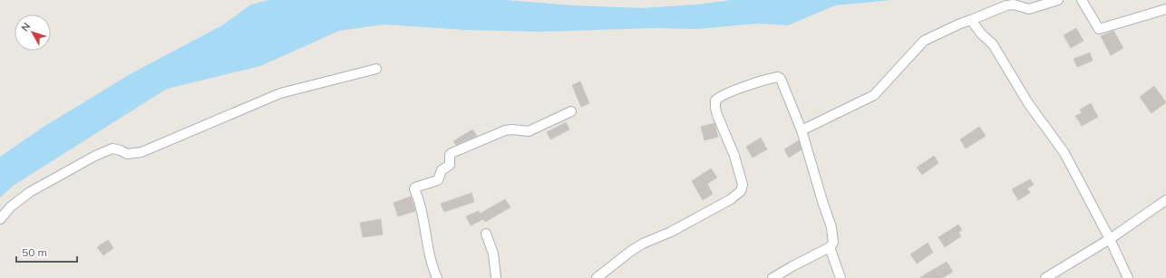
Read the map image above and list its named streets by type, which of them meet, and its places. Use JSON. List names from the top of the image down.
{
  "scale_bar": "50 m",
  "north": "top left"
}
